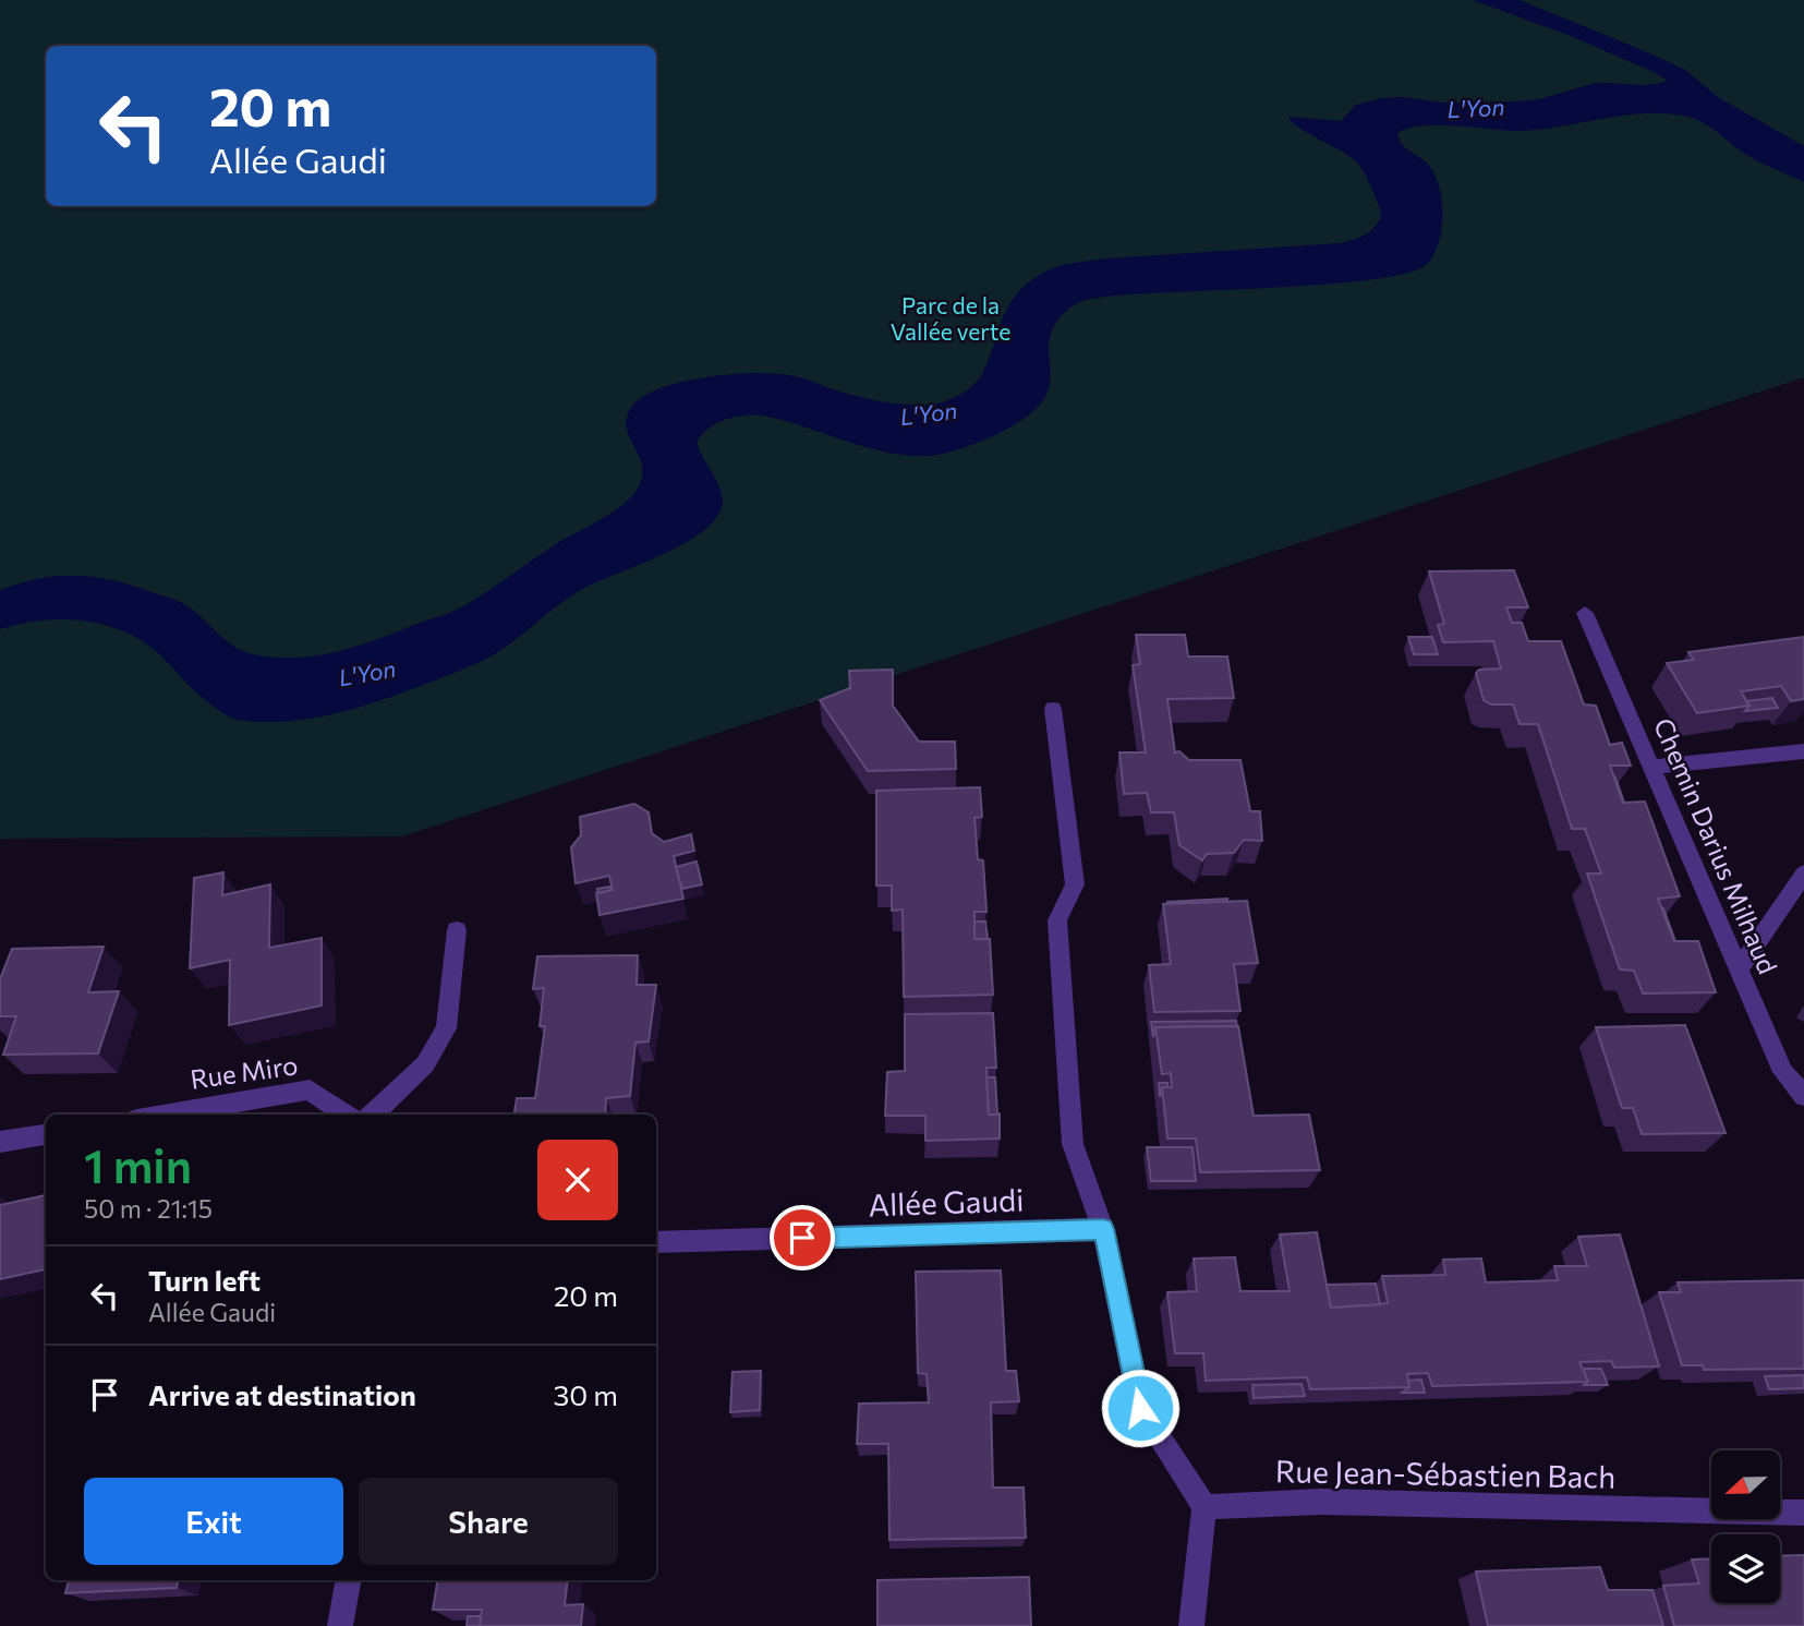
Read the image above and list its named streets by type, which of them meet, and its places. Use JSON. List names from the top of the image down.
{
  "streets": {
    "street": [
      "Chemin Darius Milhaud",
      "Rue Miro",
      "Allée Gaudi",
      "Rue Jean-Sébastien Bach"
    ]
  },
  "water": ["L'Yon"],
  "parks": ["Parc de la Vallée verte"],
  "north": "left",
  "page": {
    "turn": ["20 m", "Allée Gaudi"],
    "heading": ["1 min", "50 m · 21:15"],
    "list": [
      {
        "name": "Turn left",
        "note": "Allée Gaudi",
        "value": "20 m"
      },
      {
        "name": "Arrive at destination",
        "value": "30 m"
      }
    ],
    "buttons": ["Exit", "Share"]
  }
}
